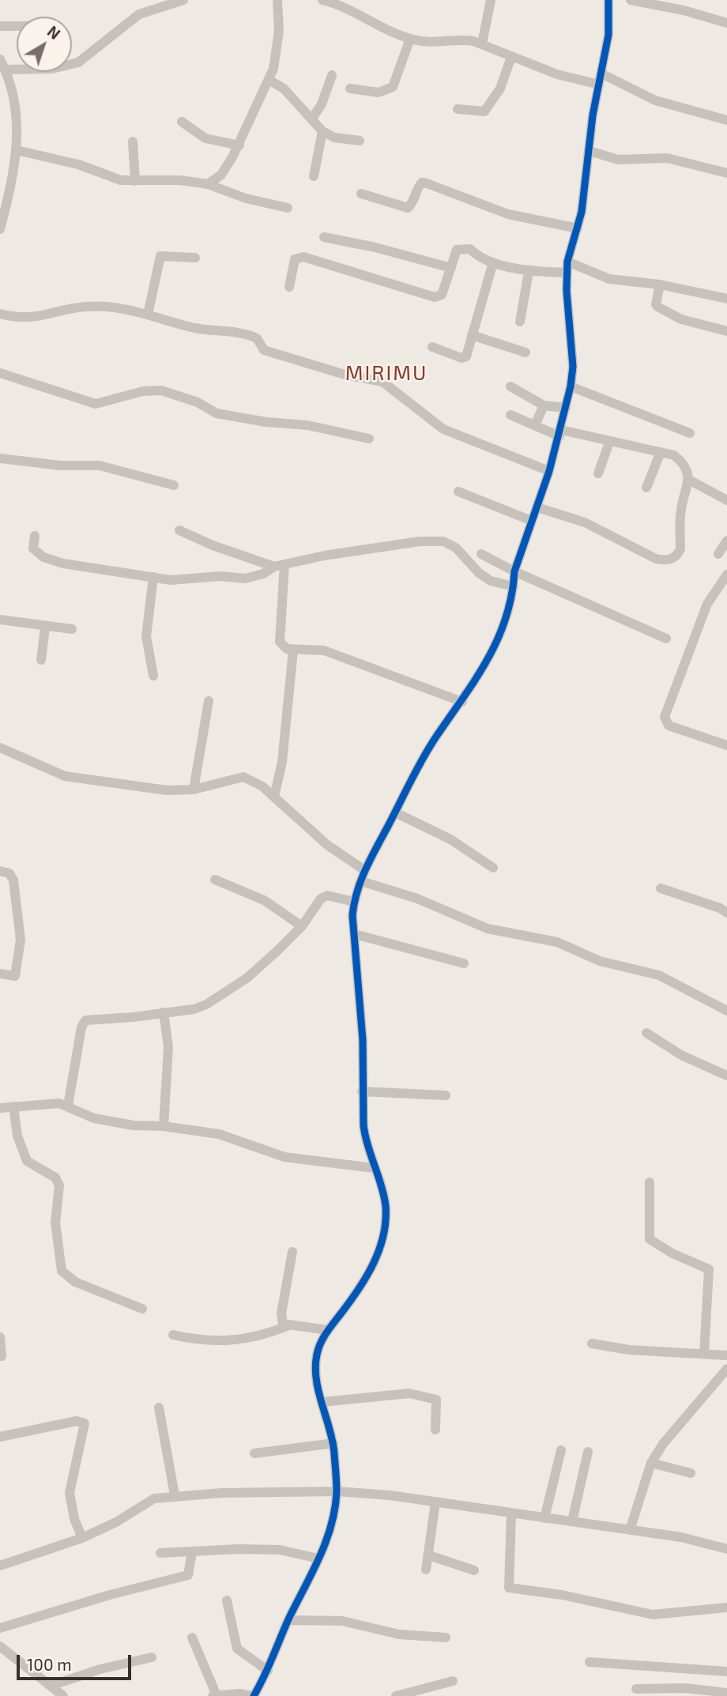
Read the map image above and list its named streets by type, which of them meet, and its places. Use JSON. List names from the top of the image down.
{
  "districts": ["MIRIMU"],
  "scale_bar": "100 m",
  "north": "top right"
}
